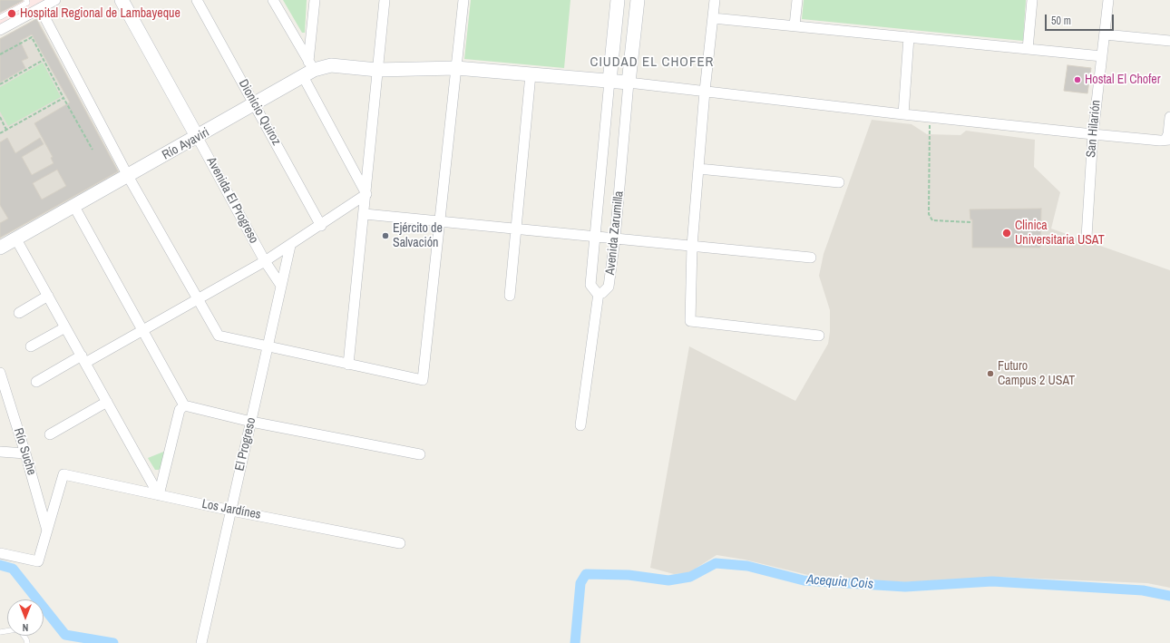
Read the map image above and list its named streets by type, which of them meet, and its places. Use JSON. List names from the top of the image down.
{
  "streets": {
    "street": [
      "Dionicio Quiroz",
      "San Hilarión",
      "Río Ayaviri",
      "Avenida El Progreso",
      "Avenida Zarumilla",
      "El Progreso",
      "Río Suche",
      "Los Jardínes"
    ]
  },
  "crossings": [
    ["Dionicio Quiroz", "Río Ayaviri"],
    ["Río Ayaviri", "Avenida El Progreso"],
    ["Río Ayaviri", "Avenida Zarumilla"],
    ["Avenida El Progreso", "El Progreso"],
    ["El Progreso", "Los Jardínes"],
    ["Río Suche", "Los Jardínes"]
  ],
  "districts": ["CIUDAD EL CHOFER"],
  "water": ["Acequia Cois"],
  "places": [
    "Hospital Regional de Lambayeque",
    "Hostal El Chofer",
    "Clinica Universitaria USAT",
    "Ejército de Salvación",
    "Futuro Campus 2 USAT"
  ],
  "scale_bar": "50 m",
  "north": "bottom"
}
